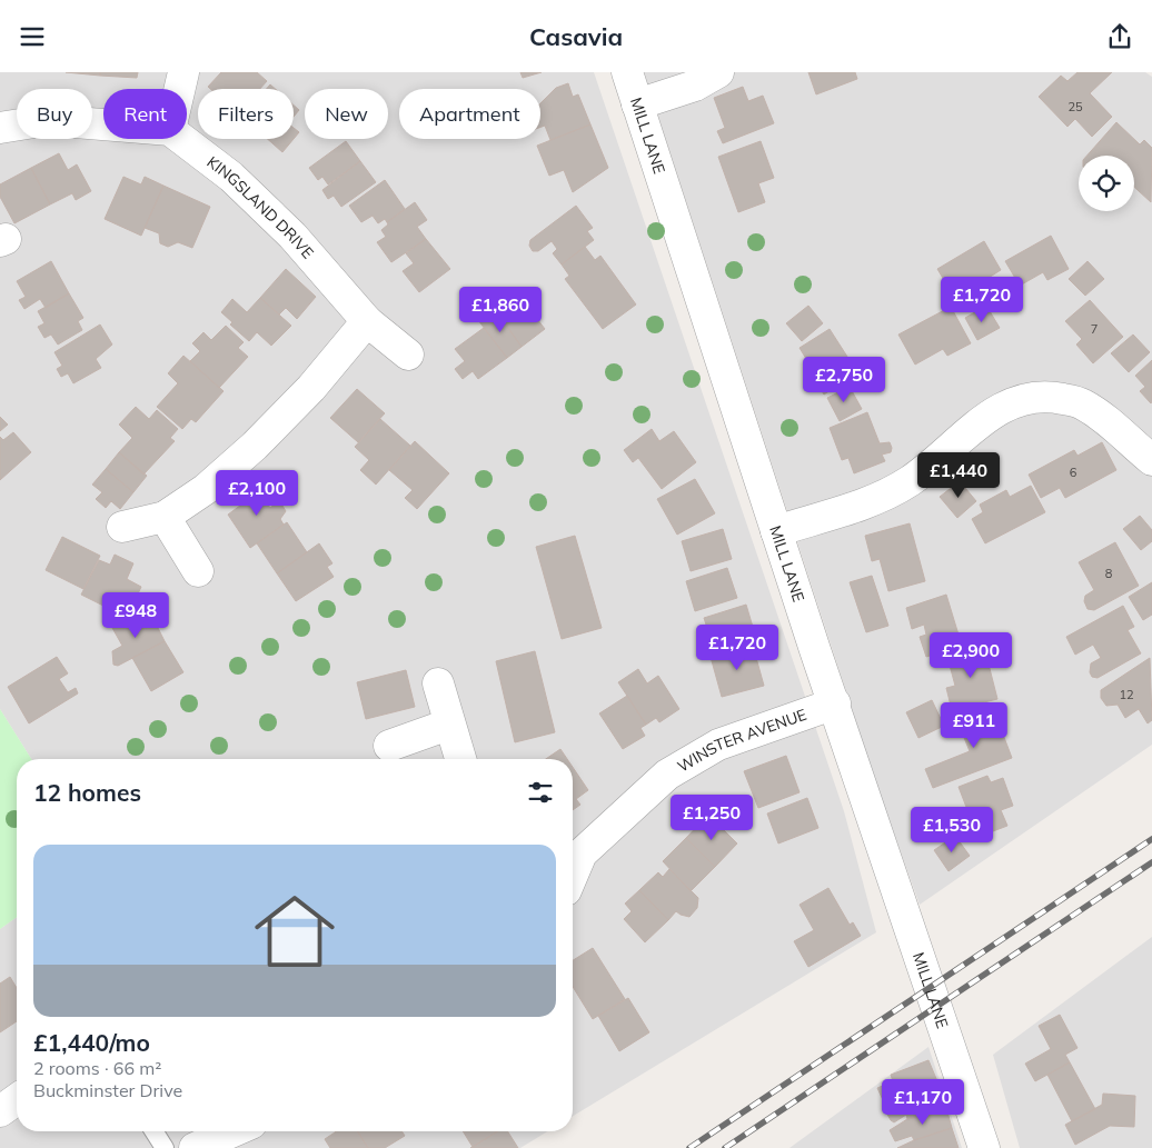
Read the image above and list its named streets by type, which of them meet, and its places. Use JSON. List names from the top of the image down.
{
  "streets": {
    "street": ["MILL LANE", "KINGSLAND DRIVE", "WINSTER AVENUE"]
  },
  "crossings": [
    ["MILL LANE", "WINSTER AVENUE"]
  ],
  "house_numbers": [
    "25",
    "7",
    "6",
    "8",
    "12"
  ],
  "page": {
    "header": "Casavia",
    "chip": [
      "Buy",
      "Rent",
      "Filters",
      "New",
      "Apartment"
    ],
    "price": [
      "£1,720",
      "£1,860",
      "£2,750",
      "£1,440",
      "£2,100",
      "£948",
      "£1,720",
      "£2,900",
      "£911",
      "£1,250",
      "£1,530",
      "£1,170"
    ],
    "heading": "12 homes",
    "list": [
      {
        "name": "£1,440/mo",
        "note": "2 rooms · 66 m² · Buckminster Drive"
      }
    ]
  }
}
